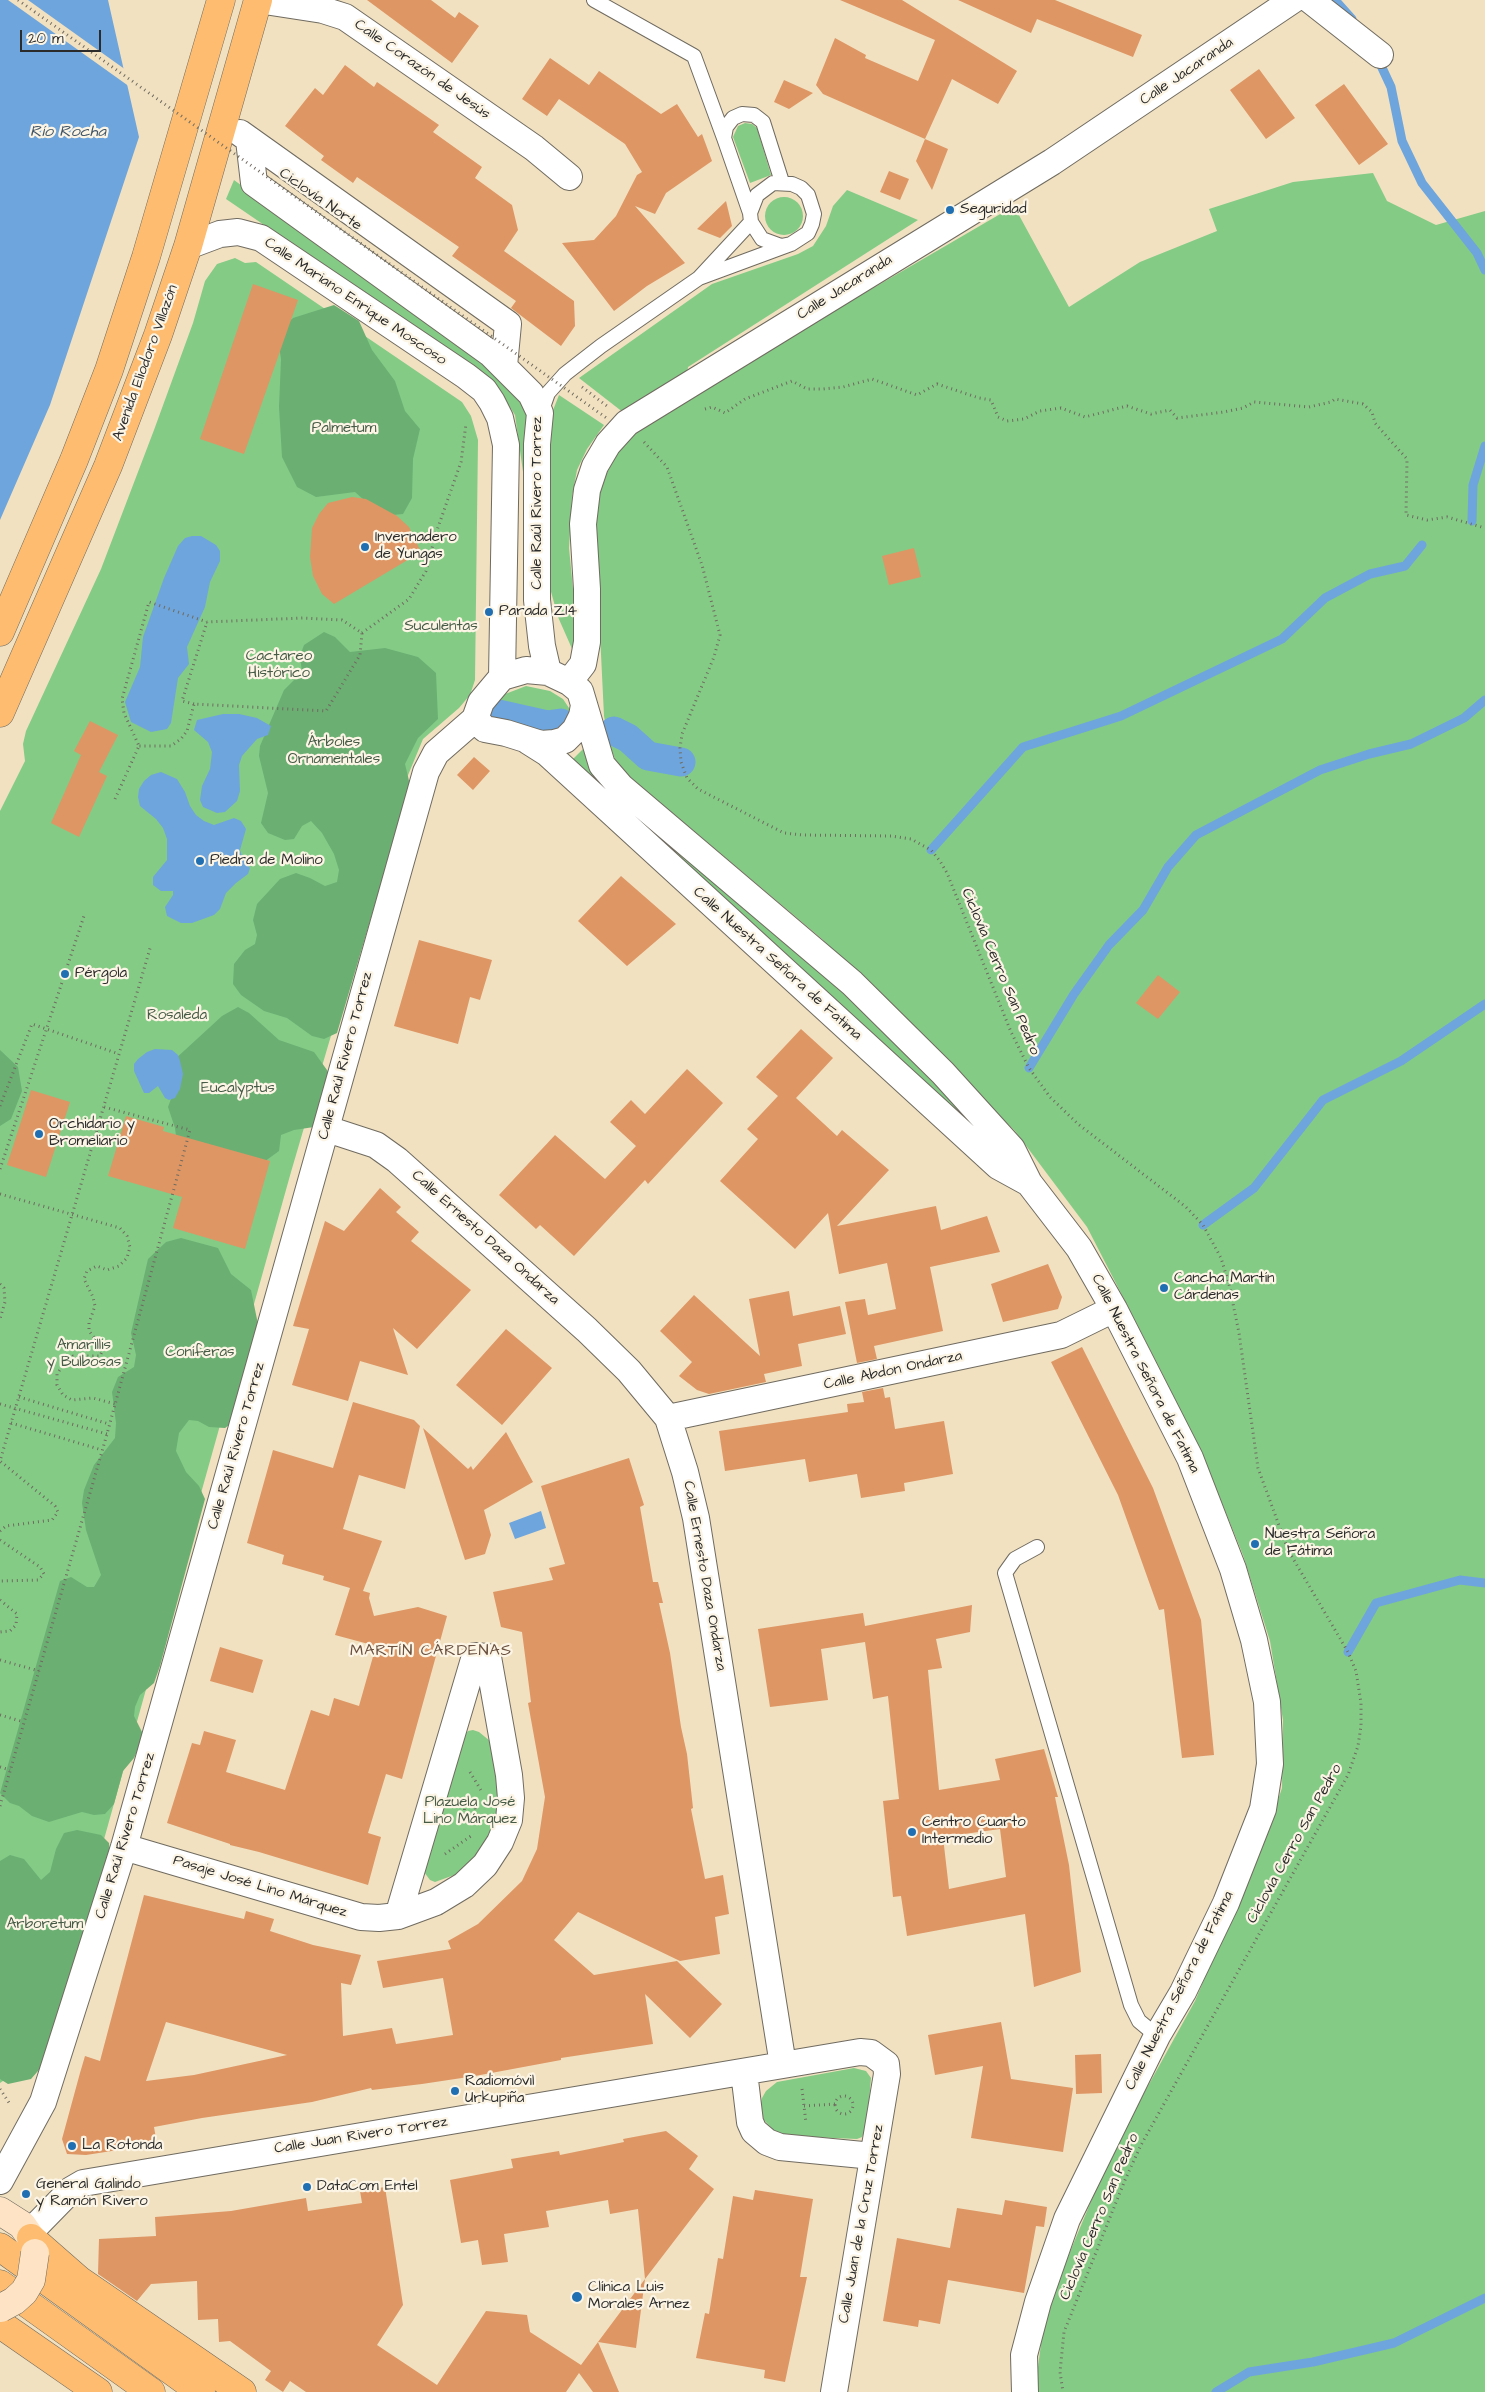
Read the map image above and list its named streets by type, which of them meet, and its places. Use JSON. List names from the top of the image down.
{
  "streets": {
    "highway": ["Avenida Eliodoro Villazón"],
    "street": [
      "Calle Corazón de Jesús",
      "Calle Jacaranda",
      "Calle Mariano Enrique Moscoso",
      "Calle Raúl Rivero Torrez",
      "Calle Nuestra Señora de Fatima",
      "Calle Ernesto Daza Ondarza",
      "Calle Abdon Ondarza",
      "Pasaje José Lino Márquez",
      "Calle Juan Rivero Torrez",
      "Calle Juan de la Cruz Torrez"
    ],
    "path": ["Ciclovía Norte", "Ciclovía Cerro San Pedro"]
  },
  "crossings": [
    ["Calle Corazón de Jesús", "Avenida Eliodoro Villazón"],
    ["Calle Jacaranda", "Calle Mariano Enrique Moscoso"],
    ["Calle Jacaranda", "Calle Raúl Rivero Torrez"],
    ["Calle Jacaranda", "Calle Nuestra Señora de Fatima"],
    ["Calle Mariano Enrique Moscoso", "Avenida Eliodoro Villazón"],
    ["Calle Mariano Enrique Moscoso", "Calle Raúl Rivero Torrez"],
    ["Calle Mariano Enrique Moscoso", "Calle Nuestra Señora de Fatima"],
    ["Calle Raúl Rivero Torrez", "Calle Nuestra Señora de Fatima"],
    ["Calle Raúl Rivero Torrez", "Calle Ernesto Daza Ondarza"],
    ["Calle Raúl Rivero Torrez", "Pasaje José Lino Márquez"],
    ["Calle Nuestra Señora de Fatima", "Calle Abdon Ondarza"],
    ["Calle Ernesto Daza Ondarza", "Calle Abdon Ondarza"],
    ["Calle Ernesto Daza Ondarza", "Calle Juan Rivero Torrez"],
    ["Calle Juan Rivero Torrez", "Calle Juan de la Cruz Torrez"]
  ],
  "districts": ["MARTÍN CÁRDENAS"],
  "water": ["Río Rocha"],
  "parks": [
    "Palmetum",
    "Suculentas",
    "Cactareo Histórico",
    "Árboles Ornamentales",
    "Rosaleda",
    "Eucalyptus",
    "Amarillis y Bulbosas",
    "Coníferas",
    "Plazuela José Lino Márquez",
    "Arboretum"
  ],
  "places": [
    "Seguridad",
    "Invernadero de Yungas",
    "Parada Z14",
    "Piedra de Molino",
    "Pérgola",
    "Orchidario y Bromeliario",
    "Cancha Martín Cárdenas",
    "Nuestra Señora de Fátima",
    "Centro Cuarto Intermedio",
    "Radiomóvil Urkupiña",
    "La Rotonda",
    "DataCom Entel",
    "General Galindo y Ramón Rivero",
    "Clínica Luis Morales Arnez"
  ],
  "scale_bar": "20 m"
}
